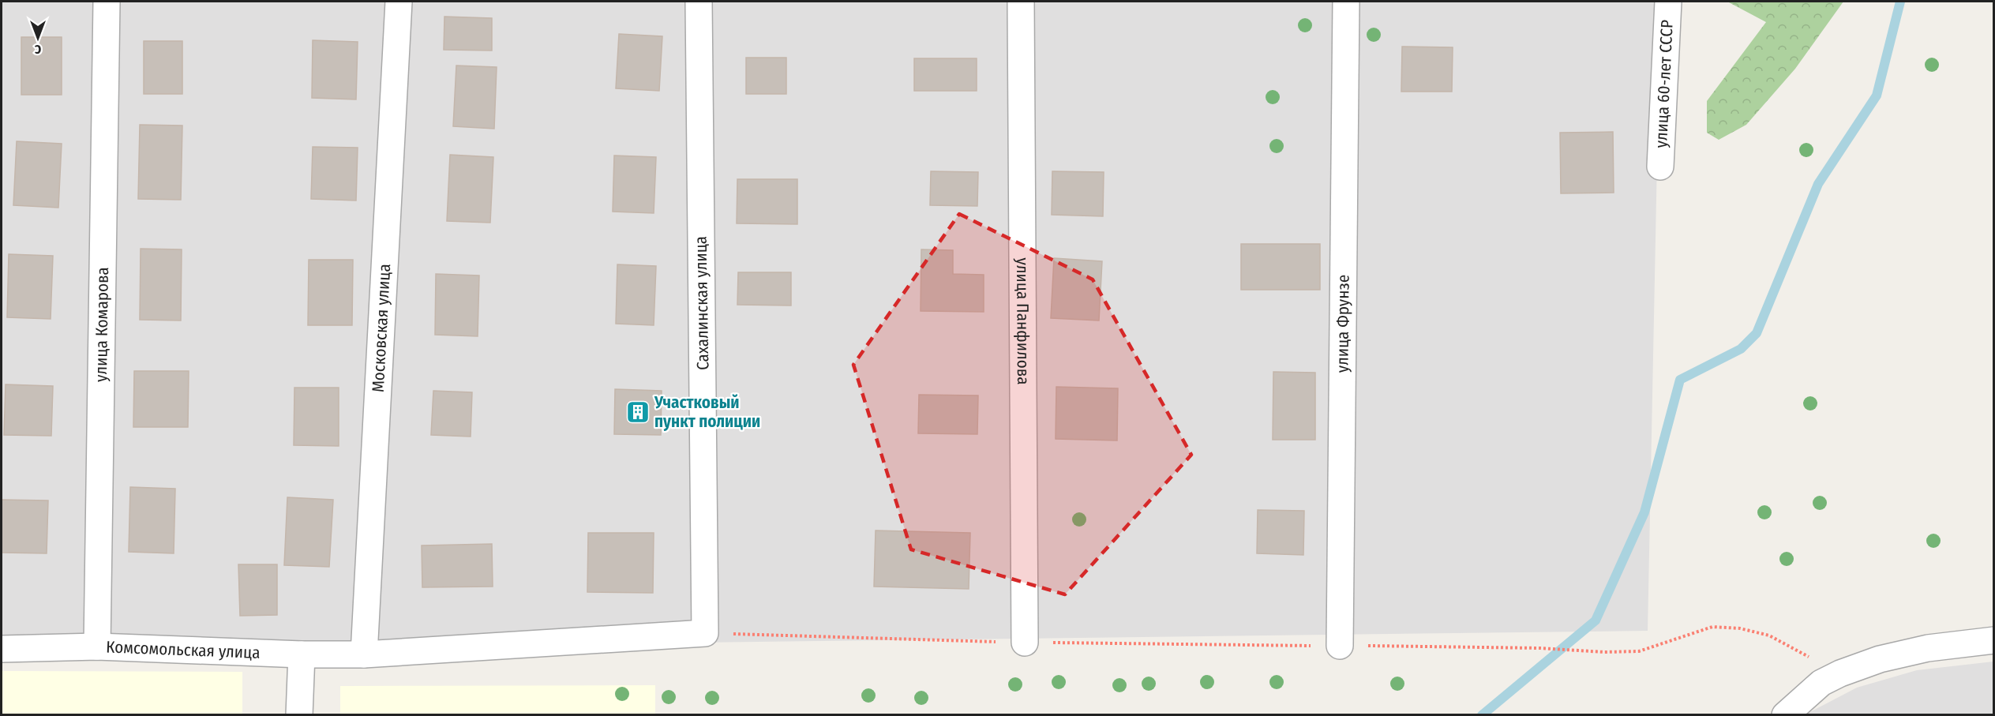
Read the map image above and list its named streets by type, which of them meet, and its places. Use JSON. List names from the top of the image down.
{
  "streets": {
    "street": [
      "улица 60-лет СССР",
      "Сахалинская улица",
      "улица Панфилова",
      "улица Комарова",
      "улица Фрунзе",
      "Московская улица",
      "Комсомольская улица"
    ]
  },
  "crossings": [
    ["Сахалинская улица", "Комсомольская улица"],
    ["улица Комарова", "Комсомольская улица"],
    ["Московская улица", "Комсомольская улица"]
  ],
  "places": {
    "building": ["Участковый пункт полиции"]
  },
  "north": "bottom"
}
